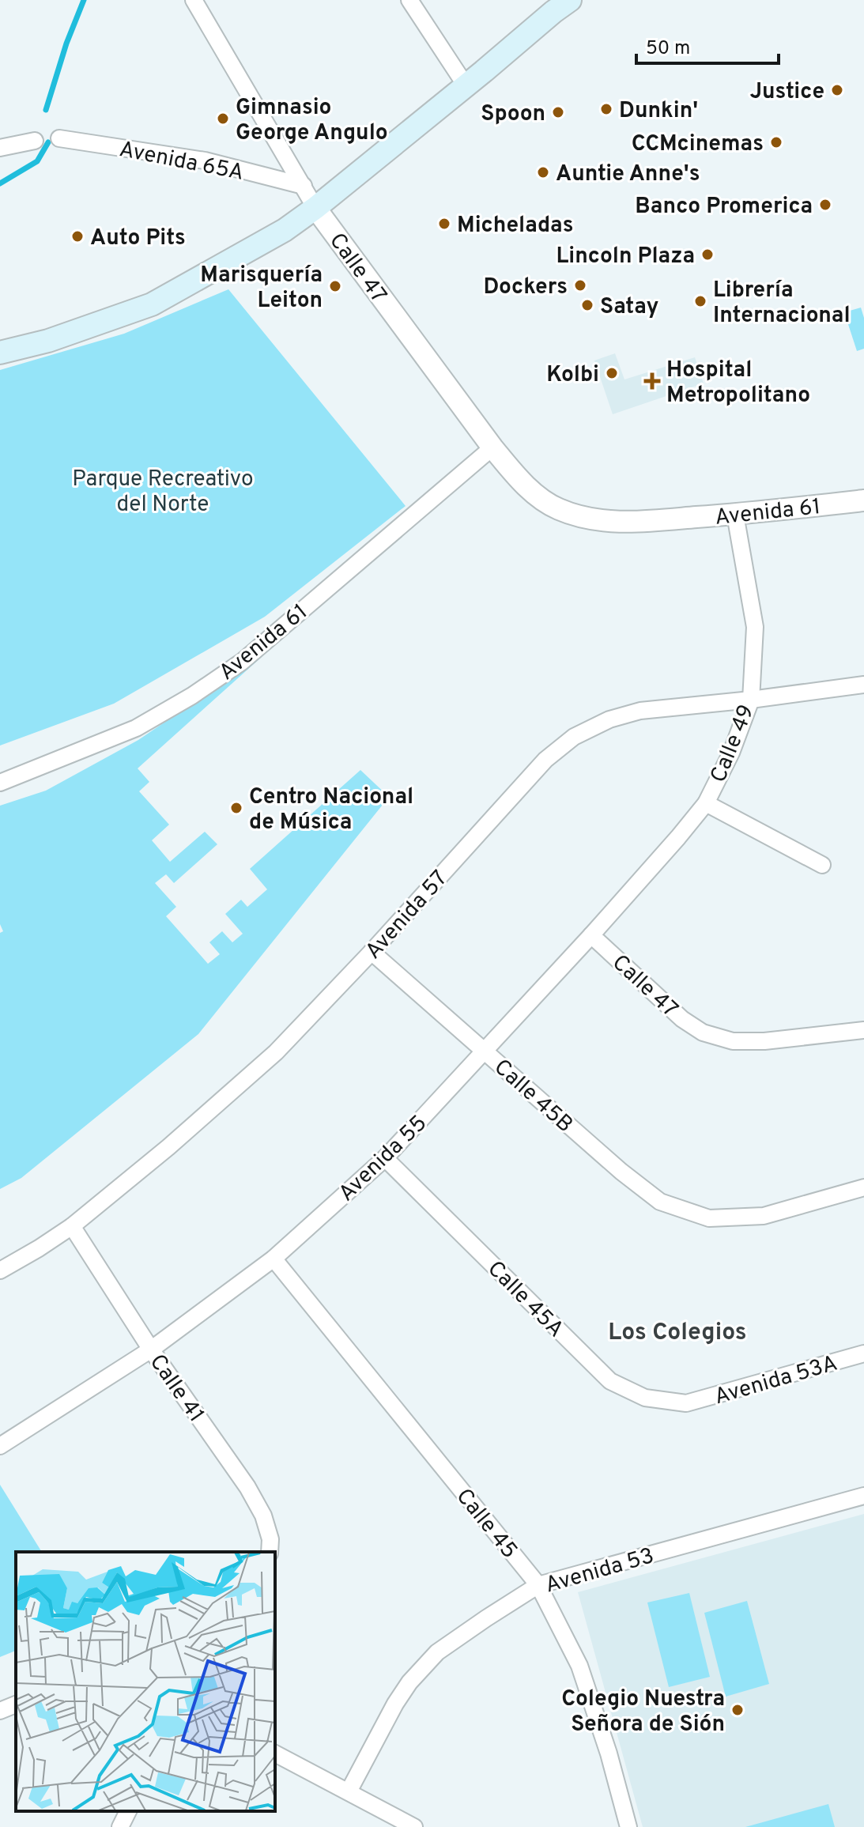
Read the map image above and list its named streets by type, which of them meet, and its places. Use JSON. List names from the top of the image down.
{
  "streets": {
    "street": [
      "Avenida 65A",
      "Calle 47",
      "Avenida 61",
      "Calle 49",
      "Avenida 57",
      "Calle 45B",
      "Avenida 55",
      "Calle 45A",
      "Avenida 53A",
      "Calle 41",
      "Calle 45",
      "Avenida 53"
    ]
  },
  "crossings": [
    ["Avenida 65A", "Calle 47"],
    ["Calle 47", "Avenida 61"],
    ["Calle 47", "Avenida 55"],
    ["Avenida 61", "Calle 49"],
    ["Calle 49", "Avenida 57"],
    ["Calle 49", "Avenida 55"],
    ["Avenida 57", "Calle 45B"],
    ["Avenida 57", "Calle 41"],
    ["Calle 45B", "Avenida 55"],
    ["Avenida 55", "Calle 45A"],
    ["Avenida 55", "Calle 41"],
    ["Avenida 55", "Calle 45"],
    ["Calle 45A", "Avenida 53A"],
    ["Calle 45", "Avenida 53"]
  ],
  "districts": ["Los Colegios"],
  "parks": ["Parque Recreativo del Norte"],
  "places": {
    "other": [
      "Justice",
      "Dunkin'",
      "Spoon",
      "Gimnasio George Angulo",
      "CCMcinemas",
      "Auntie Anne's",
      "Banco Promerica",
      "Micheladas",
      "Auto Pits",
      "Lincoln Plaza",
      "Dockers",
      "Marisquería Leiton",
      "Librería Internacional",
      "Satay",
      "Kolbi",
      "Centro Nacional de Música",
      "Colegio Nuestra Señora de Sión"
    ],
    "health": ["Hospital Metropolitano"]
  },
  "scale_bar": "50 m"
}
